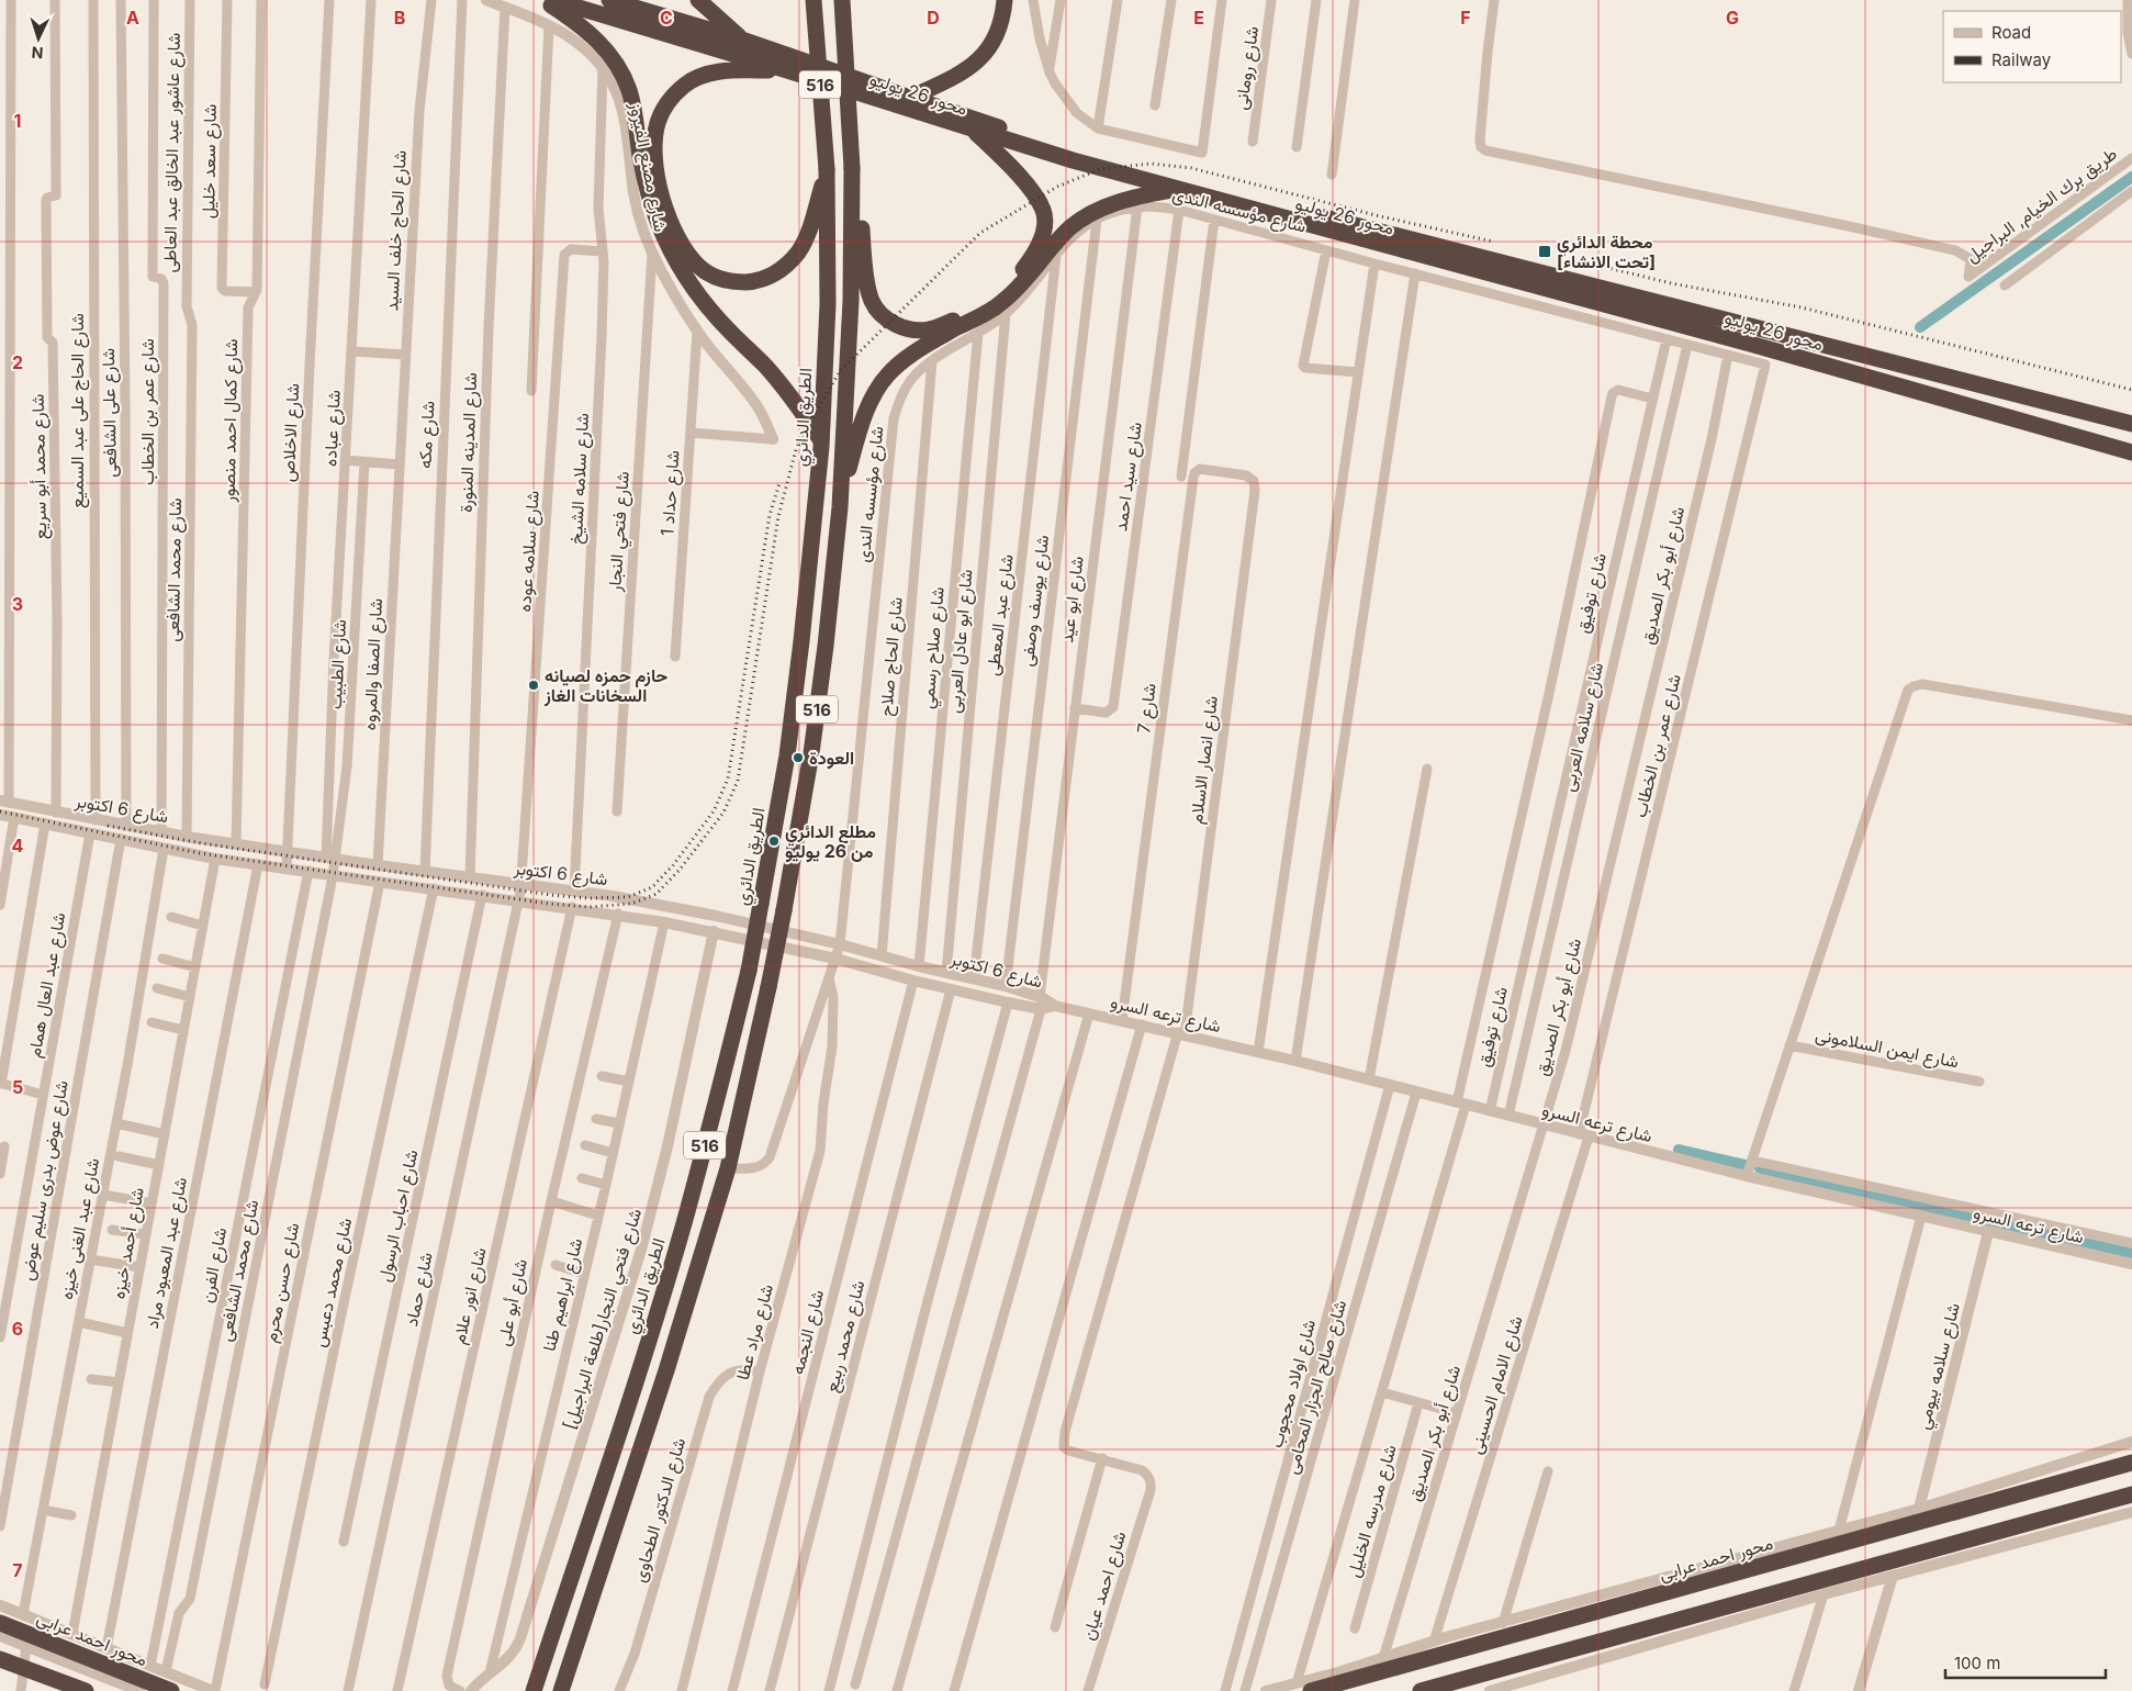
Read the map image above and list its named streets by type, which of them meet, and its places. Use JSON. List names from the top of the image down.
{
  "streets": {
    "highway": [
      "516",
      "محور 26 يوليو",
      "الطريق الدائري",
      "محور احمد عرابى"
    ],
    "street": [
      "شارع رومانى",
      "شارع عاشور عبد الخالق عبد العاطى",
      "شارع سعد خليل",
      "شارع مصنع الفيروز",
      "طريق برك الخيام, البراجيل",
      "شارع مؤسسه الندى",
      "شارع الحاج خلف السيد",
      "شارع الحاج على عبد السميع",
      "شارع عمر بن الخطاب",
      "شارع على الشافعى",
      "شارع كمال احمد منصور",
      "شارع عباده",
      "شارع الاخلاص",
      "شارع مكه",
      "شارع المدينه المنورة",
      "شارع محمد أبو سريع",
      "شارع سيد احمد",
      "شارع سلامه الشيخ",
      "شارع حداد 1",
      "شارع فتحي النجار",
      "شارع سلامه عوده",
      "شارع محمد الشافعى",
      "شارع أبو بكر الصديق",
      "شارع توفيق",
      "شارع ابو عيد",
      "شارع يوسف وصفى",
      "شارع عبد المعطى",
      "شارع ابو عادل العربى",
      "شارع صلاح رسمي",
      "شارع الحاج صلاح",
      "شارع الطبيب",
      "شارع الصفا والمروه",
      "شارع 7",
      "شارع سلامه العربى",
      "شارع انصار الاسلام",
      "شارع 6 اكتوبر",
      "شارع عبد العال همام",
      "شارع ترعه السرو",
      "شارع ايمن السلامونى",
      "شارع عوض بدرى سليم عوض",
      "شارع احباب الرسول",
      "شارع عبد الغنى خيزه",
      "شارع أحمد خيزه",
      "شارع عبد المعبود مراد",
      "شارع الفرن",
      "شارع حسن محرم",
      "شارع محمد دعبس",
      "شارع حماد",
      "شارع ابراهيم طنا",
      "شارع انور علام",
      "شارع أبو على",
      "شارع فتحي النجار[طلعة البراجيل]",
      "شارع مراد عطا",
      "شارع النجمه",
      "شارع محمد ربيع",
      "شارع سلامه بيومي",
      "شارع اولاد محجوب",
      "شارع الامام الحسينى",
      "شارع صالح الجزار المحامى",
      "شارع الدكتور الطحاوى",
      "شارع مدرسه الخليل",
      "شارع احمد عيان"
    ]
  },
  "crossings": [
    ["516", "شارع مؤسسه الندى"],
    ["شارع عاشور عبد الخالق عبد العاطى", "شارع محمد الشافعى"],
    ["شارع سعد خليل", "شارع كمال احمد منصور"],
    ["شارع مصنع الفيروز", "شارع المدينه المنورة"],
    ["شارع مصنع الفيروز", "شارع سلامه الشيخ"],
    ["شارع مصنع الفيروز", "شارع حداد 1"],
    ["شارع مصنع الفيروز", "شارع فتحي النجار"],
    ["شارع مؤسسه الندى", "شارع عمر بن الخطاب"],
    ["شارع مؤسسه الندى", "شارع سيد احمد"],
    ["شارع مؤسسه الندى", "شارع أبو بكر الصديق"],
    ["شارع مؤسسه الندى", "شارع توفيق"],
    ["شارع مؤسسه الندى", "شارع ابو عيد"],
    ["شارع مؤسسه الندى", "شارع يوسف وصفى"],
    ["شارع مؤسسه الندى", "شارع عبد المعطى"],
    ["شارع مؤسسه الندى", "شارع ابو عادل العربى"],
    ["شارع مؤسسه الندى", "شارع صلاح رسمي"],
    ["شارع مؤسسه الندى", "شارع الحاج صلاح"],
    ["شارع مؤسسه الندى", "شارع سلامه العربى"],
    ["شارع مؤسسه الندى", "شارع 6 اكتوبر"],
    ["شارع مؤسسه الندى", "شارع مراد عطا"],
    ["شارع الحاج خلف السيد", "شارع الصفا والمروه"],
    ["شارع الحاج على عبد السميع", "شارع 6 اكتوبر"],
    ["شارع عمر بن الخطاب", "شارع 6 اكتوبر"],
    ["شارع عمر بن الخطاب", "شارع ترعه السرو"],
    ["شارع عمر بن الخطاب", "شارع الامام الحسينى"],
    ["شارع على الشافعى", "شارع 6 اكتوبر"],
    ["شارع كمال احمد منصور", "شارع 6 اكتوبر"],
    ["شارع عباده", "شارع محمد الشافعى"],
    ["شارع عباده", "شارع الطبيب"],
    ["شارع عباده", "شارع 6 اكتوبر"],
    ["شارع الاخلاص", "شارع 6 اكتوبر"],
    ["شارع مكه", "شارع 6 اكتوبر"],
    ["شارع المدينه المنورة", "شارع 6 اكتوبر"],
    ["شارع محمد أبو سريع", "شارع 6 اكتوبر"],
    ["شارع سيد احمد", "شارع ابو عيد"],
    ["شارع سلامه الشيخ", "شارع سلامه عوده"],
    ["شارع سلامه الشيخ", "شارع 6 اكتوبر"],
    ["شارع سلامه عوده", "شارع 6 اكتوبر"],
    ["شارع سلامه عوده", "شارع حماد"],
    ["شارع محمد الشافعى", "شارع الطبيب"],
    ["شارع محمد الشافعى", "شارع 6 اكتوبر"],
    ["شارع أبو بكر الصديق", "شارع ترعه السرو"],
    ["شارع توفيق", "شارع ترعه السرو"],
    ["شارع ابو عيد", "شارع 6 اكتوبر"],
    ["شارع يوسف وصفى", "شارع 6 اكتوبر"],
    ["شارع عبد المعطى", "شارع 6 اكتوبر"],
    ["شارع ابو عادل العربى", "شارع 6 اكتوبر"],
    ["شارع صلاح رسمي", "شارع 6 اكتوبر"],
    ["شارع الحاج صلاح", "شارع 6 اكتوبر"],
    ["شارع الطبيب", "شارع 6 اكتوبر"],
    ["شارع الصفا والمروه", "شارع 6 اكتوبر"],
    ["شارع 7", "شارع انصار الاسلام"],
    ["شارع 7", "شارع ترعه السرو"],
    ["شارع سلامه العربى", "شارع ترعه السرو"],
    ["شارع انصار الاسلام", "شارع ترعه السرو"],
    ["شارع انصار الاسلام", "شارع احمد عيان"],
    ["شارع 6 اكتوبر", "شارع عبد العال همام"],
    ["شارع 6 اكتوبر", "شارع ترعه السرو"],
    ["شارع 6 اكتوبر", "شارع عوض بدرى سليم عوض"],
    ["شارع 6 اكتوبر", "شارع احباب الرسول"],
    ["شارع 6 اكتوبر", "شارع عبد الغنى خيزه"],
    ["شارع 6 اكتوبر", "شارع أحمد خيزه"],
    ["شارع 6 اكتوبر", "شارع عبد المعبود مراد"],
    ["شارع 6 اكتوبر", "شارع الفرن"],
    ["شارع 6 اكتوبر", "شارع حسن محرم"],
    ["شارع 6 اكتوبر", "شارع محمد دعبس"],
    ["شارع 6 اكتوبر", "شارع حماد"],
    ["شارع 6 اكتوبر", "شارع ابراهيم طنا"],
    ["شارع 6 اكتوبر", "شارع انور علام"],
    ["شارع 6 اكتوبر", "شارع أبو على"],
    ["شارع 6 اكتوبر", "شارع فتحي النجار[طلعة البراجيل]"],
    ["شارع 6 اكتوبر", "شارع النجمه"],
    ["شارع 6 اكتوبر", "شارع محمد ربيع"],
    ["شارع ترعه السرو", "شارع سلامه بيومي"],
    ["شارع ترعه السرو", "شارع اولاد محجوب"],
    ["شارع ترعه السرو", "شارع الامام الحسينى"],
    ["شارع ترعه السرو", "شارع صالح الجزار المحامى"],
    ["شارع ابراهيم طنا", "شارع فتحي النجار[طلعة البراجيل]"],
    ["شارع مراد عطا", "شارع الدكتور الطحاوى"]
  ],
  "places": {
    "transit": ["محطة الدائري [تحت الانشاء]"],
    "other": ["حازم حمزه لصيانه السخانات الغاز", "العودة", "مطلع الدائري من 26 يوليو"]
  },
  "legend": ["Road", "Railway"],
  "scale_bar": "100 m",
  "north": "bottom",
  "grid": {
    "columns": [
      "A",
      "B",
      "C",
      "D",
      "E",
      "F",
      "G"
    ],
    "rows": [
      "1",
      "2",
      "3",
      "4",
      "5",
      "6",
      "7"
    ]
  }
}
